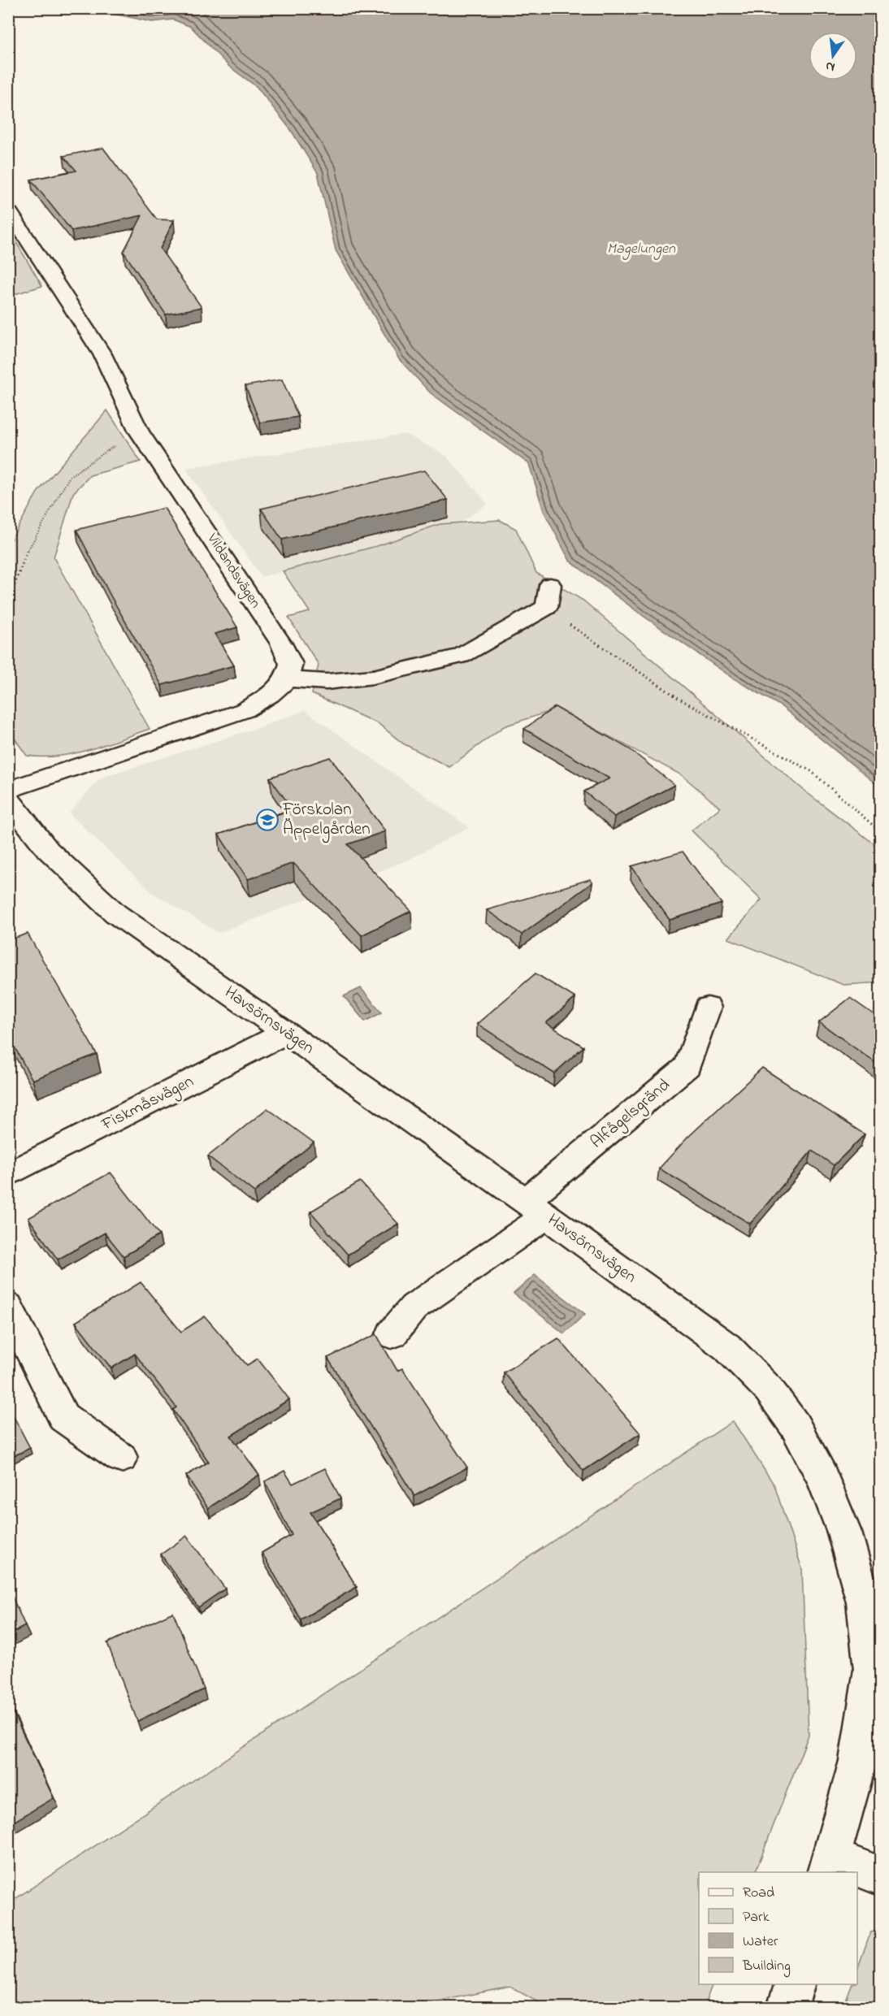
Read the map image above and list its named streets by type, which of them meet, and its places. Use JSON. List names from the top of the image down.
{
  "streets": {
    "street": [
      "Vildandsvägen",
      "Havsörnsvägen",
      "Fiskmåsvägen",
      "Alfågelsgränd"
    ]
  },
  "crossings": [
    ["Havsörnsvägen", "Fiskmåsvägen"],
    ["Havsörnsvägen", "Alfågelsgränd"]
  ],
  "water": ["Magelungen"],
  "places": {
    "school or university": ["Förskolan Äppelgården"]
  },
  "legend": [
    "Road",
    "Park",
    "Water",
    "Building"
  ],
  "north": "bottom"
}
